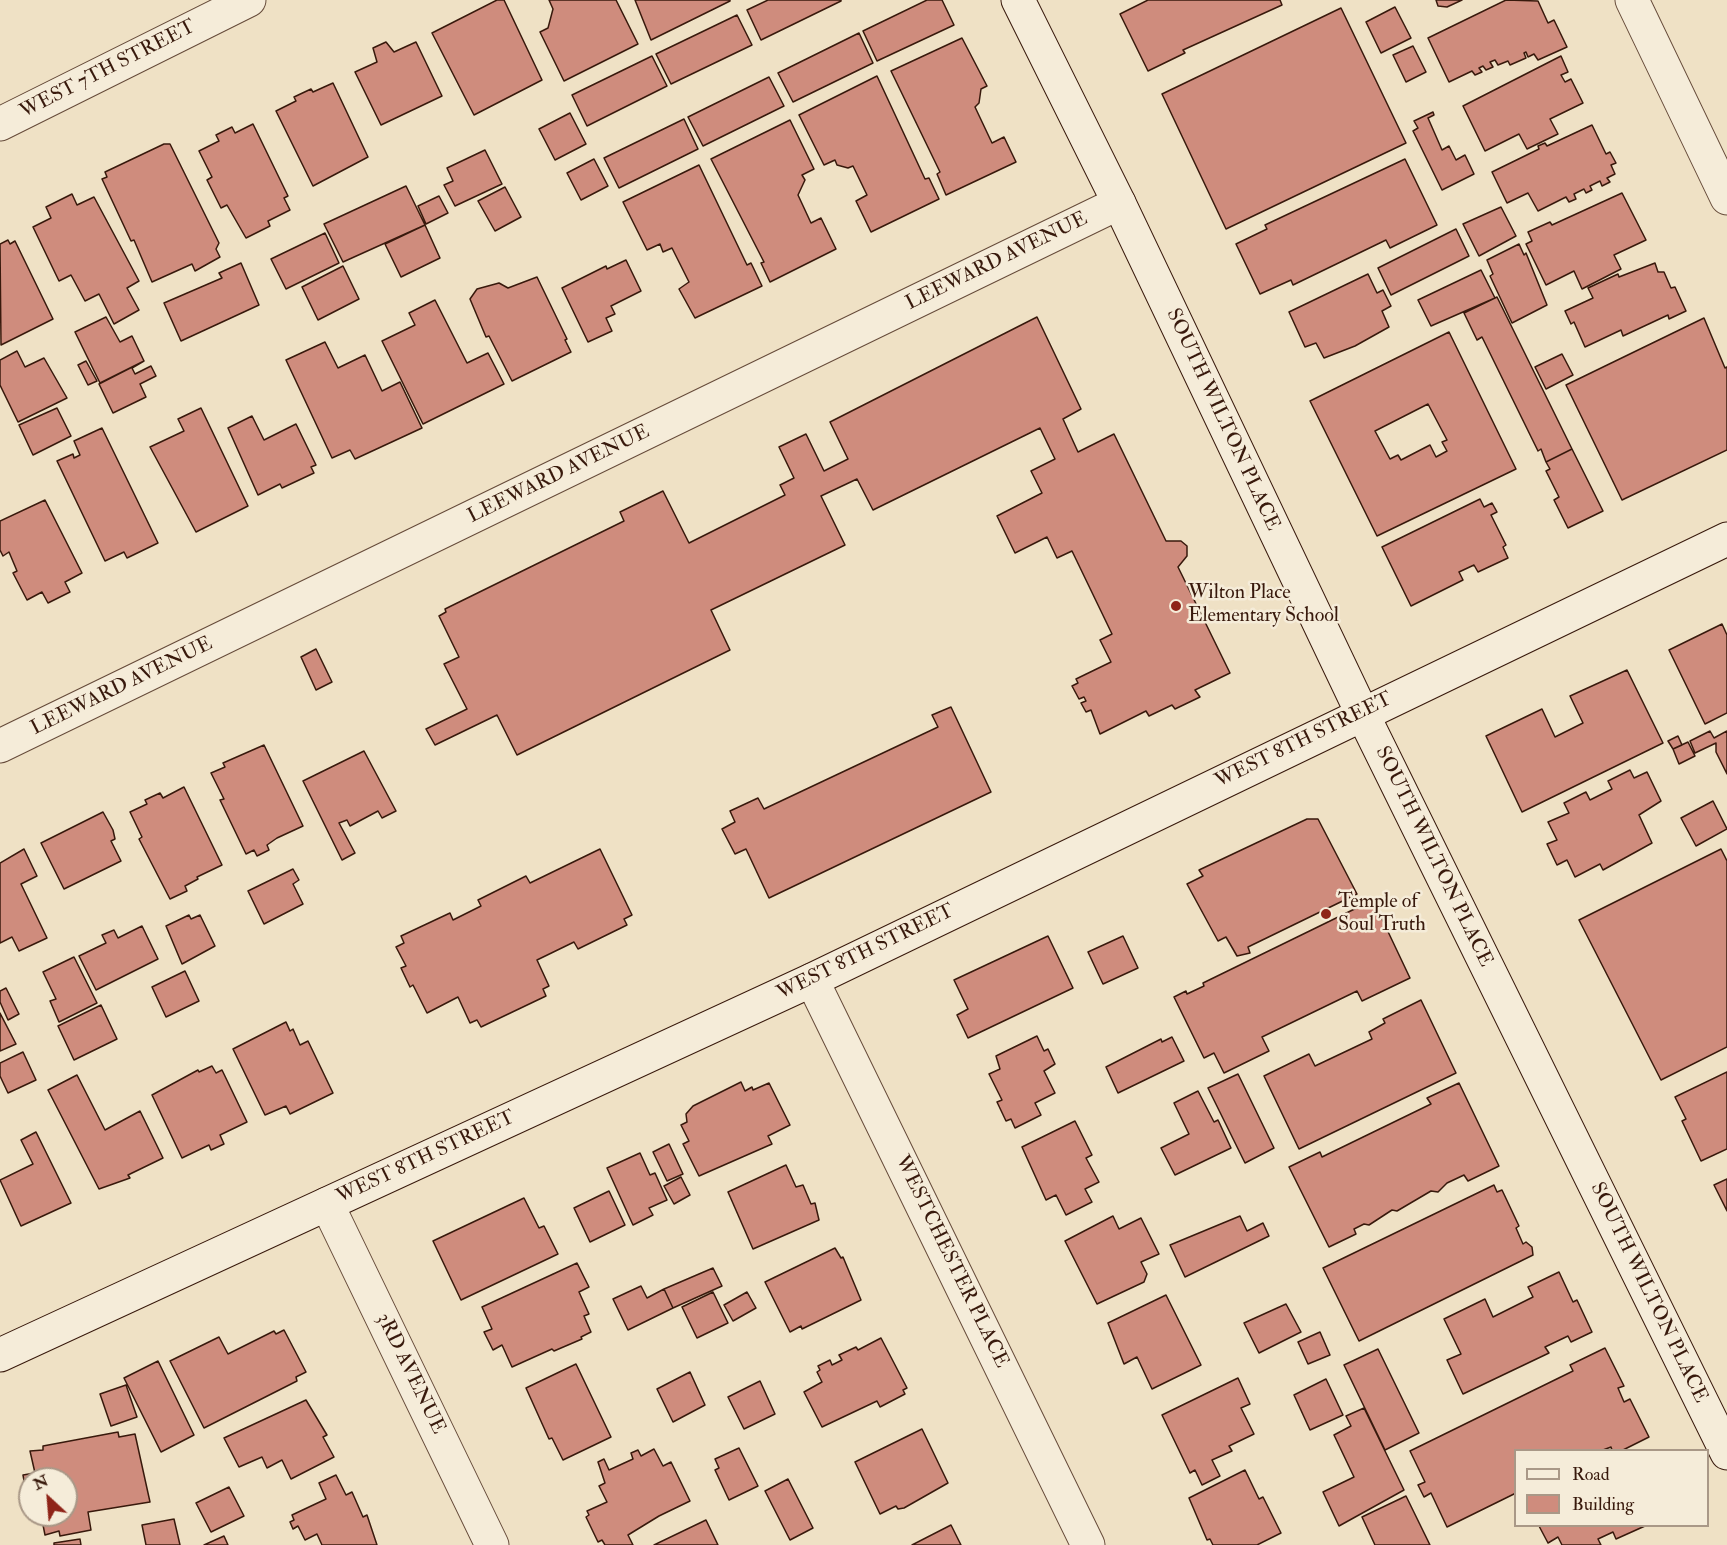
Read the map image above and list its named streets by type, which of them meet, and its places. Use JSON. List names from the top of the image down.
{
  "streets": {
    "main road": [
      "WEST 7TH STREET",
      "LEEWARD AVENUE",
      "SOUTH WILTON PLACE",
      "WEST 8TH STREET",
      "WESTCHESTER PLACE",
      "3RD AVENUE"
    ]
  },
  "crossings": [
    ["LEEWARD AVENUE", "SOUTH WILTON PLACE"],
    ["SOUTH WILTON PLACE", "WEST 8TH STREET"],
    ["WEST 8TH STREET", "WESTCHESTER PLACE"],
    ["WEST 8TH STREET", "3RD AVENUE"]
  ],
  "places": ["Wilton Place Elementary School", "Temple of Soul Truth"],
  "legend": ["Road", "Building"],
  "north": "top left"
}
